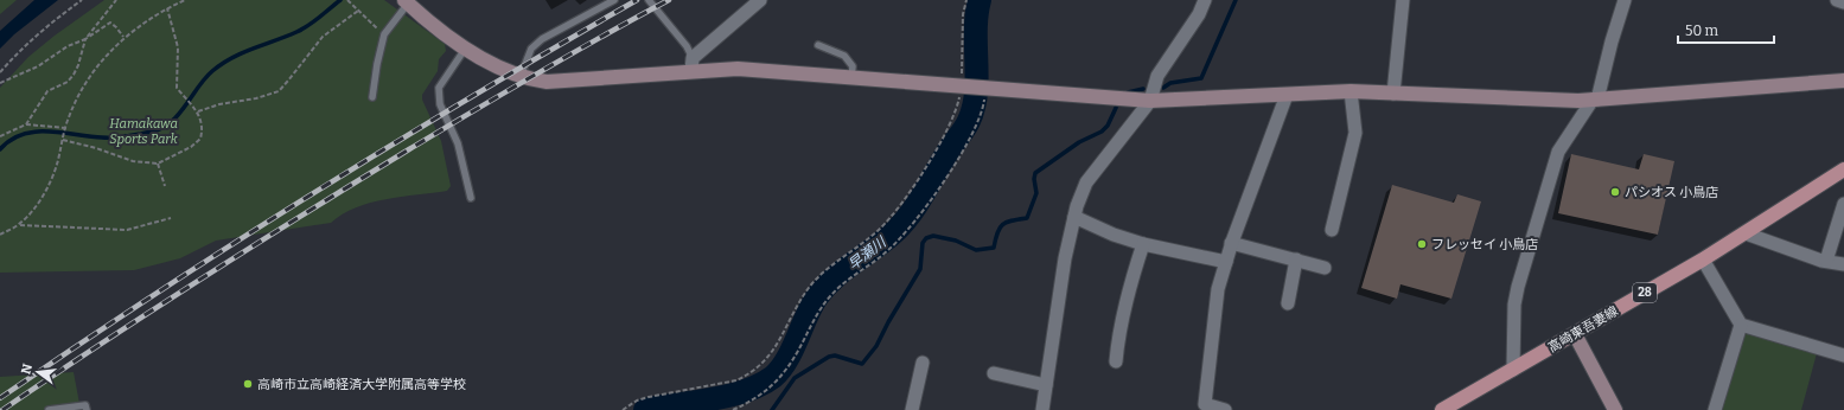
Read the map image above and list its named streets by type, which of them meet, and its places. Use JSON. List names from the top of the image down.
{
  "streets": {
    "main road": ["28", "高崎東吾妻線"]
  },
  "water": ["早瀬川"],
  "parks": ["Hamakawa Sports Park"],
  "places": ["パシオス 小鳥店", "フレッセイ 小鳥店", "高崎市立高崎経済大学附属高等学校"],
  "scale_bar": "50 m",
  "north": "left"
}
